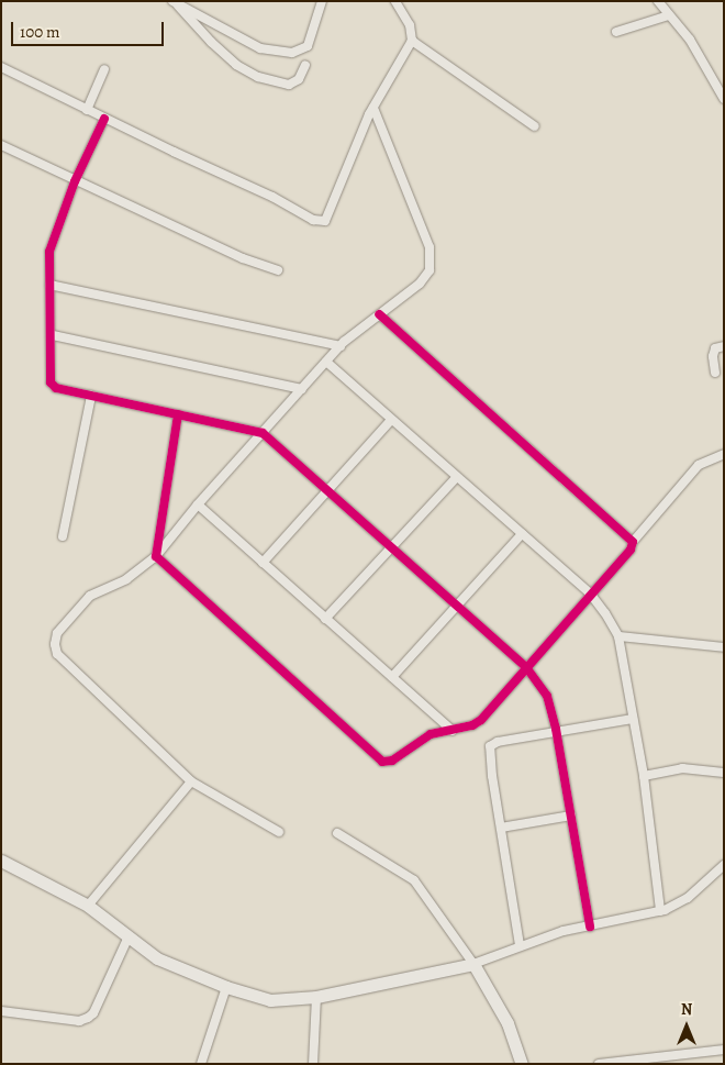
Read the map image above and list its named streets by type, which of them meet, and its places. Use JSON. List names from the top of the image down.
{
  "scale_bar": "100 m",
  "north": "top"
}
